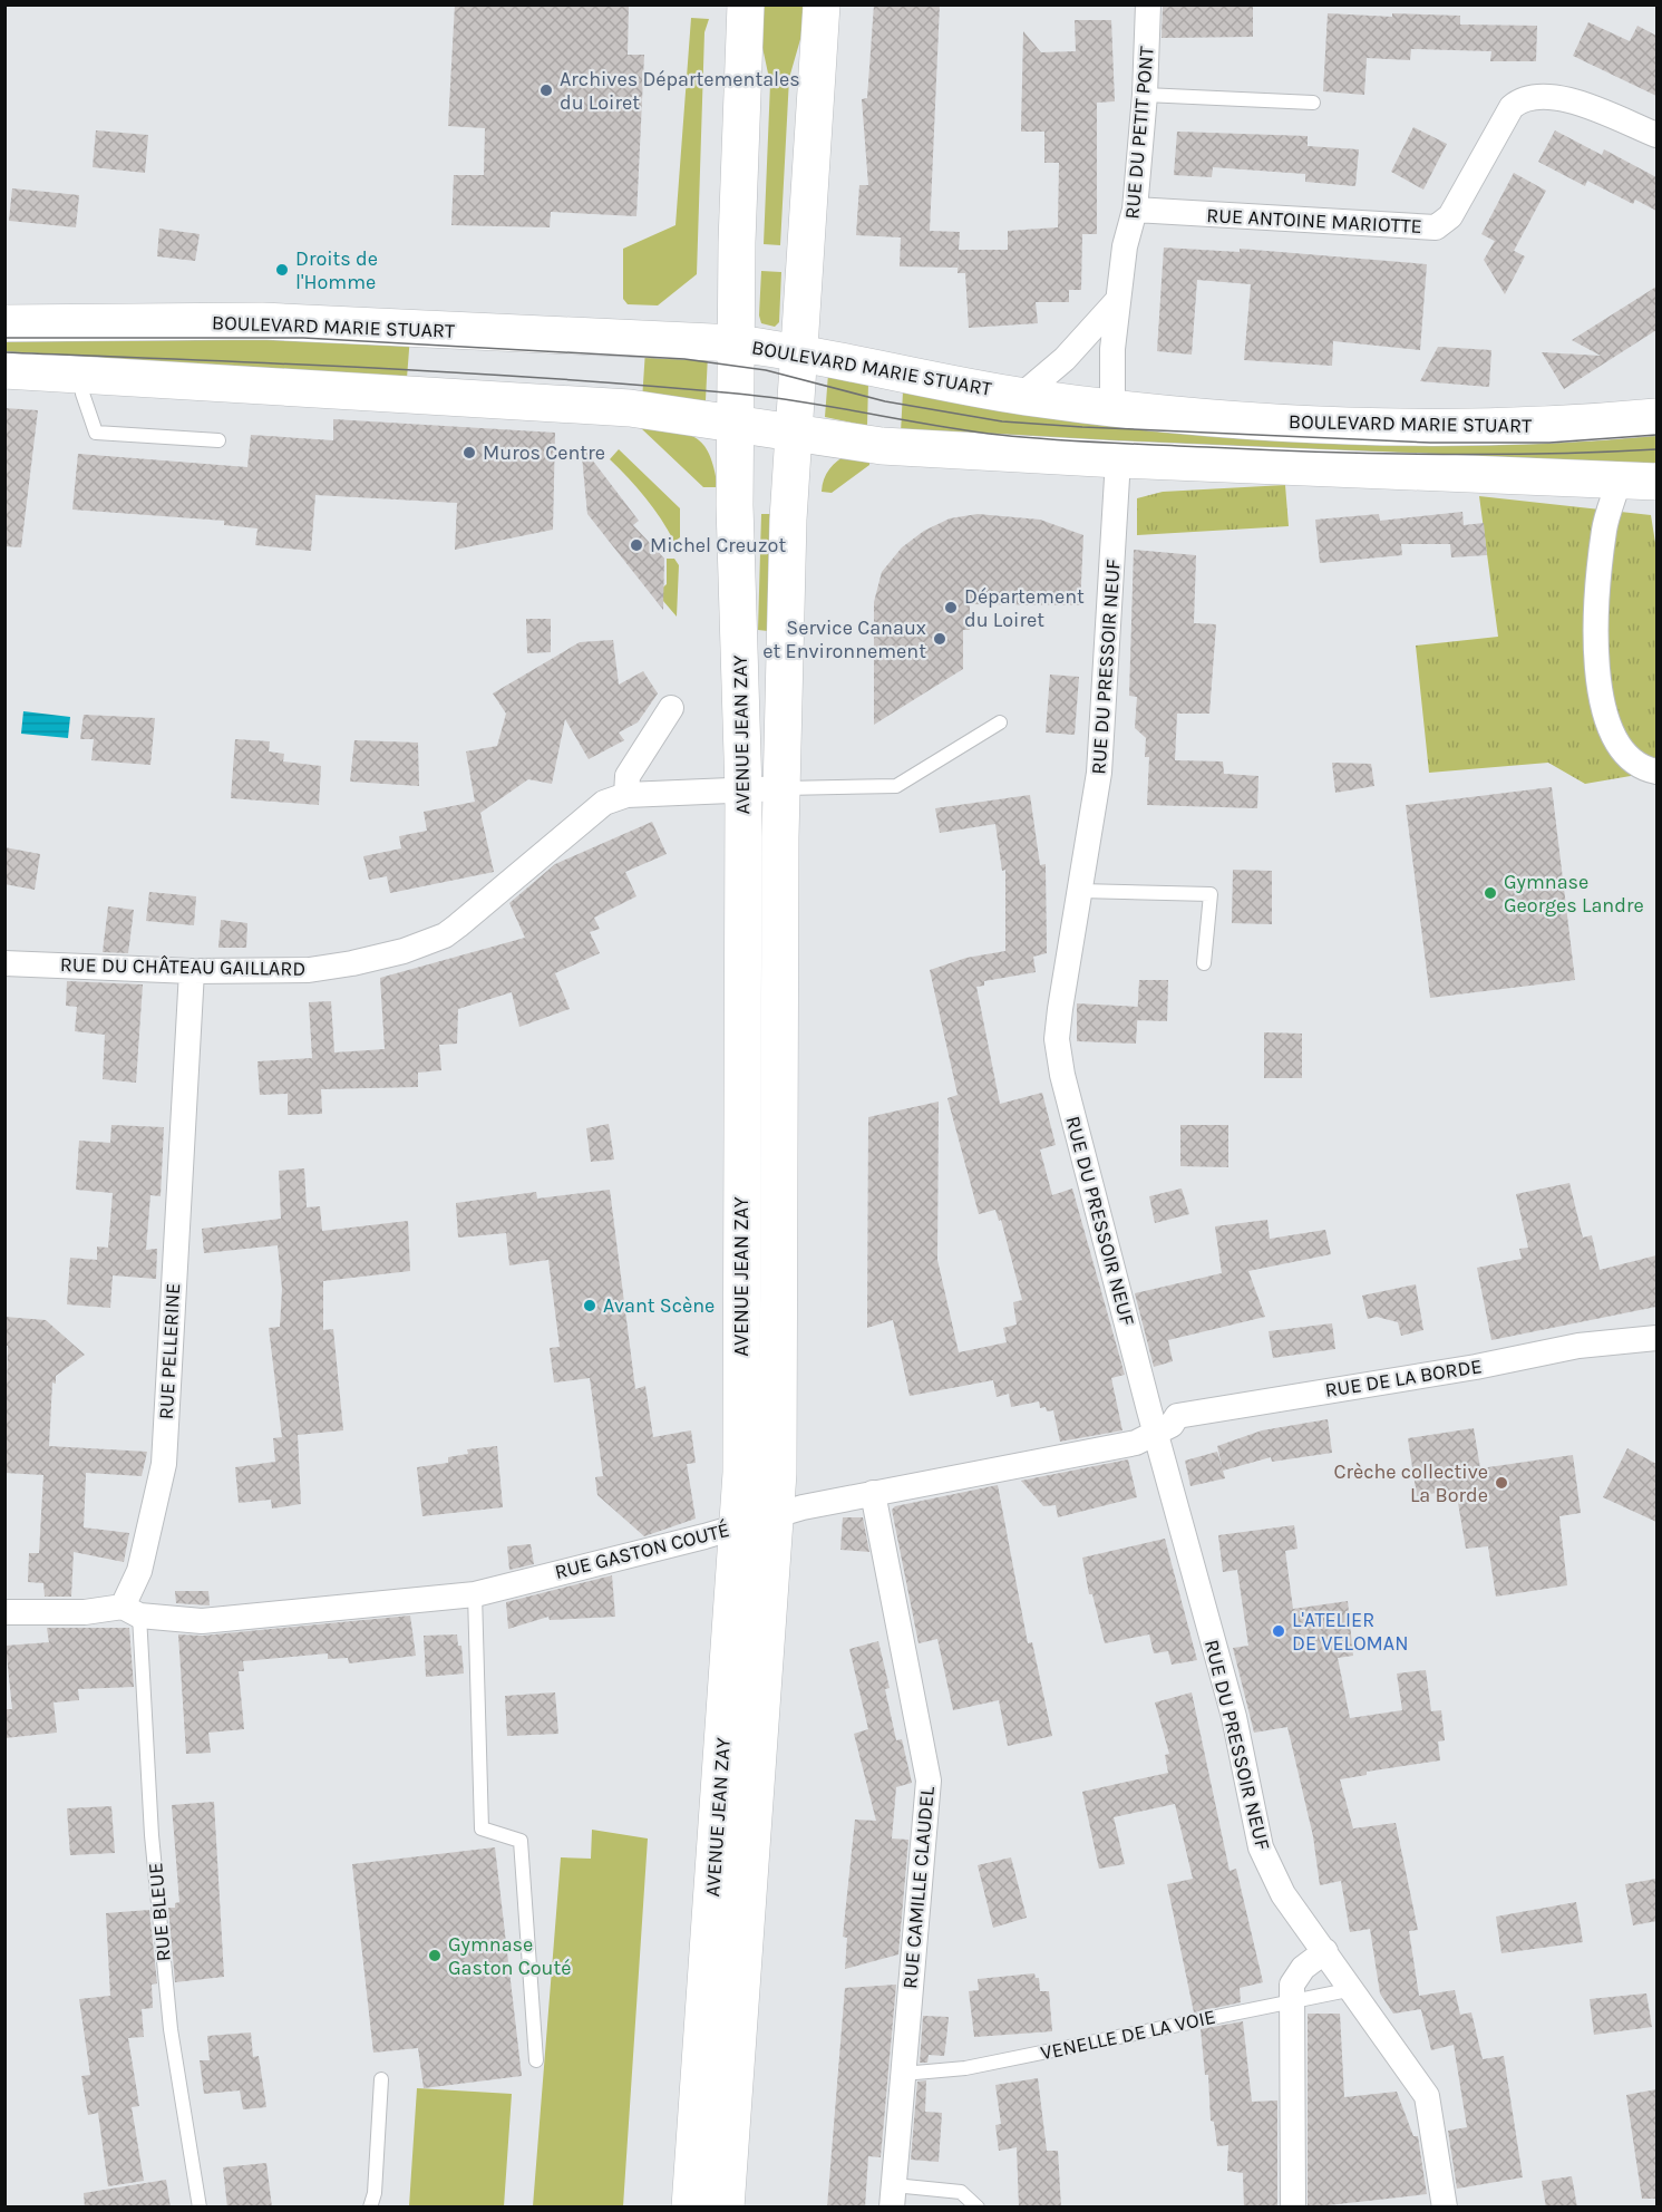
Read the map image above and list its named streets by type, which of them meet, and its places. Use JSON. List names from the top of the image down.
{
  "streets": {
    "main road": ["BOULEVARD MARIE STUART", "AVENUE JEAN ZAY"],
    "street": [
      "RUE DU PETIT PONT",
      "RUE ANTOINE MARIOTTE",
      "RUE DU PRESSOIR NEUF",
      "RUE DU CHÂTEAU GAILLARD",
      "RUE PELLERINE",
      "RUE DE LA BORDE",
      "RUE GASTON COUTÉ",
      "RUE CAMILLE CLAUDEL"
    ],
    "lane": ["RUE BLEUE", "VENELLE DE LA VOIE"]
  },
  "crossings": [
    ["RUE DU PETIT PONT", "RUE ANTOINE MARIOTTE"],
    ["RUE DU PETIT PONT", "BOULEVARD MARIE STUART"],
    ["BOULEVARD MARIE STUART", "AVENUE JEAN ZAY"],
    ["RUE DU PRESSOIR NEUF", "RUE DE LA BORDE"],
    ["RUE DU PRESSOIR NEUF", "RUE GASTON COUTÉ"],
    ["RUE DU PRESSOIR NEUF", "VENELLE DE LA VOIE"],
    ["AVENUE JEAN ZAY", "RUE DU CHÂTEAU GAILLARD"],
    ["AVENUE JEAN ZAY", "RUE GASTON COUTÉ"],
    ["RUE DU CHÂTEAU GAILLARD", "RUE PELLERINE"],
    ["RUE PELLERINE", "RUE GASTON COUTÉ"],
    ["RUE PELLERINE", "RUE BLEUE"],
    ["RUE DE LA BORDE", "RUE GASTON COUTÉ"],
    ["RUE GASTON COUTÉ", "RUE CAMILLE CLAUDEL"],
    ["RUE GASTON COUTÉ", "RUE BLEUE"],
    ["RUE CAMILLE CLAUDEL", "VENELLE DE LA VOIE"]
  ],
  "places": [
    "Archives Départementales du Loiret",
    "Droits de l'Homme",
    "Muros Centre",
    "Michel Creuzot",
    "Département du Loiret",
    "Service Canaux et Environnement",
    "Gymnase Georges Landre",
    "Avant Scène",
    "Crèche collective La Borde",
    "L'ATELIER DE VELOMAN",
    "Gymnase Gaston Couté"
  ]
}
